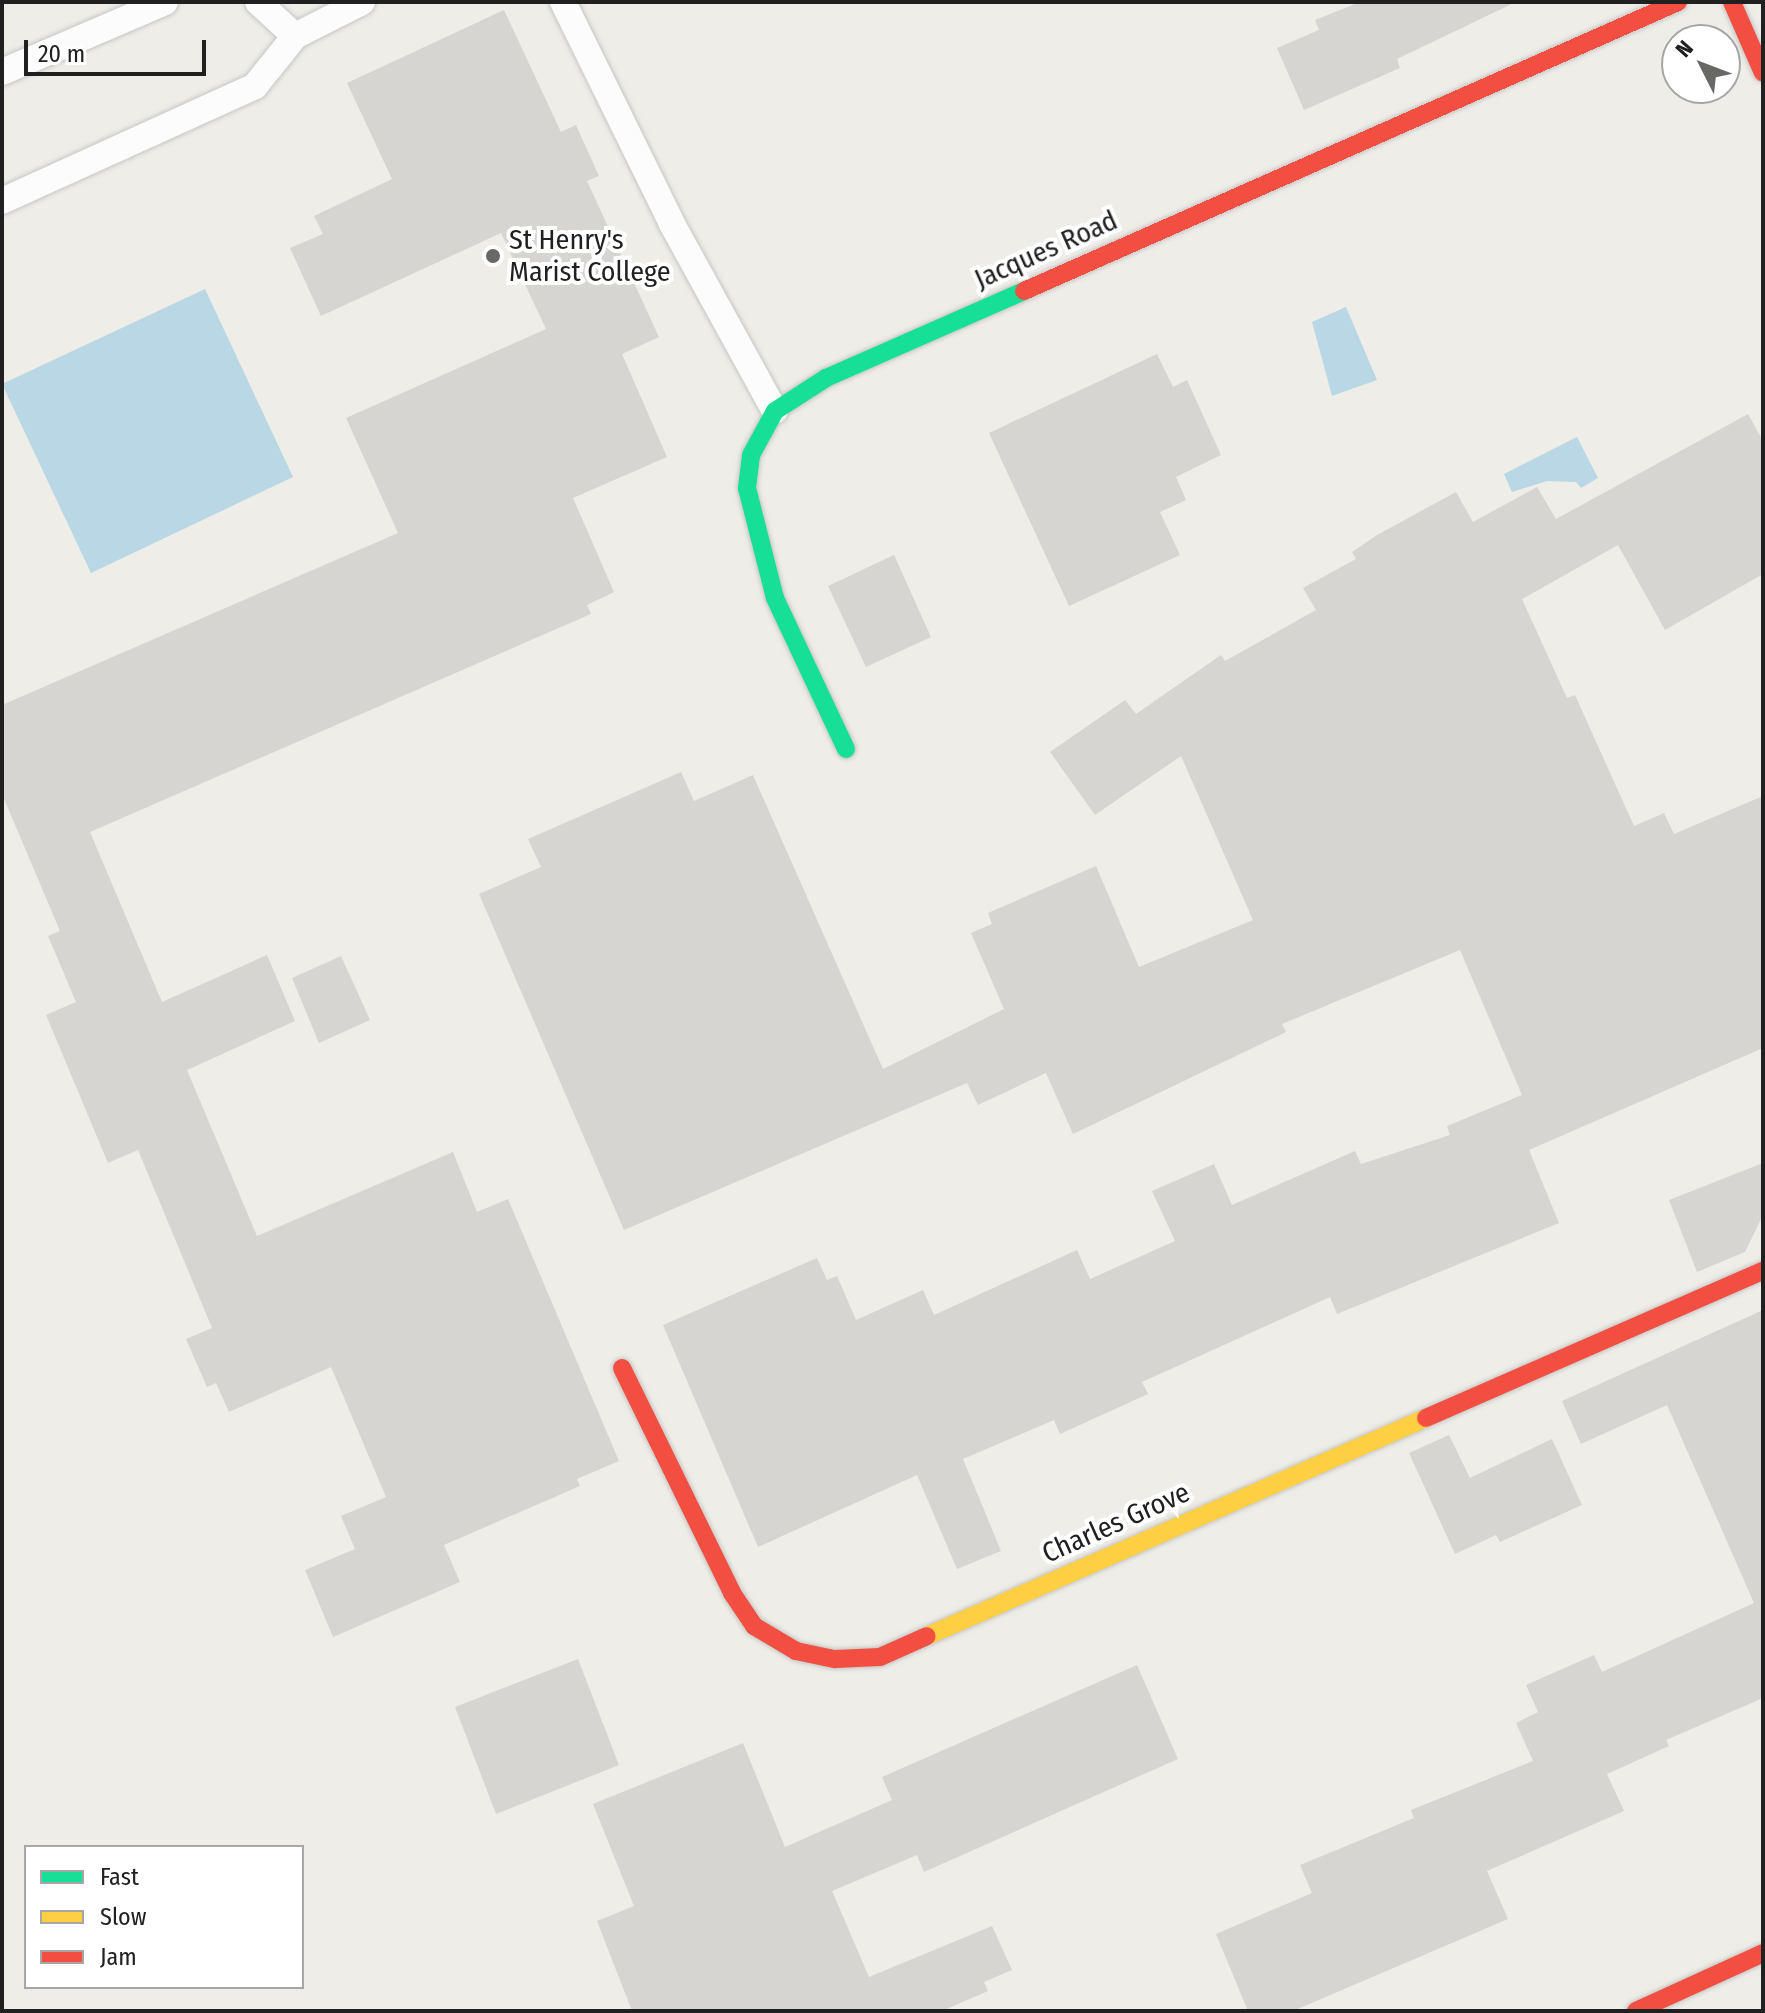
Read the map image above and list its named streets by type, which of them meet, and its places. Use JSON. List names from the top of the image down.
{
  "streets": {
    "street": ["Jacques Road", "Charles Grove"]
  },
  "places": ["St Henry's Marist College"],
  "legend": ["Fast", "Slow", "Jam"],
  "scale_bar": "20 m",
  "north": "top left"
}
